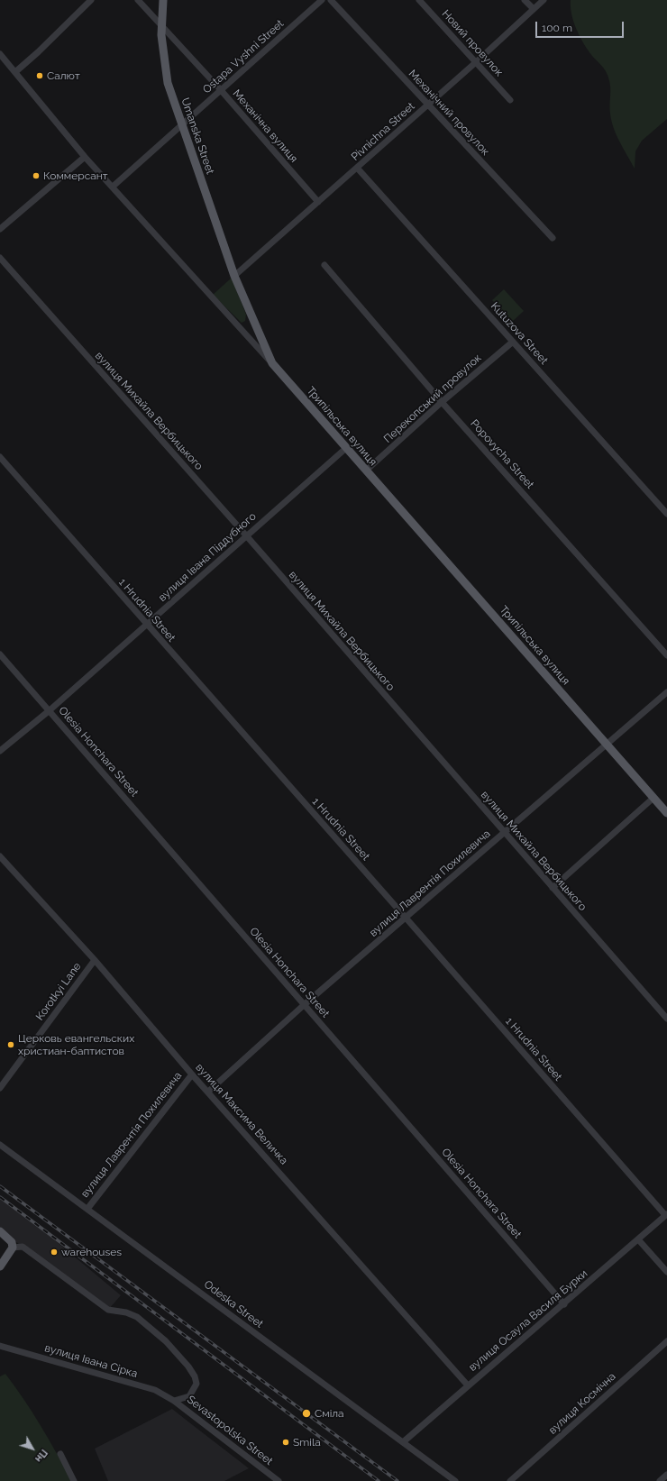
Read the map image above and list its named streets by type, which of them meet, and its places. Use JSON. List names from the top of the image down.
{
  "streets": {
    "main road": ["Umanska Street", "Трипільська вулиця"],
    "street": [
      "Новий провулок",
      "Ostapa Vyshni Street",
      "Механічний провулок",
      "Механічна вулиця",
      "Pivnichna Street",
      "Kutuzova Street",
      "Перекопський провулок",
      "вулиця Михайла Вербицького",
      "Popovycha Street",
      "вулиця Івана Піддубного",
      "1 Hrudnia Street",
      "Olesia Honchara Street",
      "вулиця Лаврентія Похилевича",
      "Korotkyi Lane",
      "вулиця Максима Величка",
      "Odeska Street",
      "вулиця Осаула Василя Бурки",
      "вулиця Івана Сірка",
      "вулиця Космічна",
      "Sevastopolska Street"
    ]
  },
  "crossings": [
    ["Новий провулок", "Pivnichna Street"],
    ["Ostapa Vyshni Street", "Механічна вулиця"],
    ["Ostapa Vyshni Street", "Umanska Street"],
    ["Ostapa Vyshni Street", "Трипільська вулиця"],
    ["Механічний провулок", "Pivnichna Street"],
    ["Механічна вулиця", "Pivnichna Street"],
    ["Механічна вулиця", "Umanska Street"],
    ["Pivnichna Street", "Umanska Street"],
    ["Pivnichna Street", "Kutuzova Street"],
    ["Umanska Street", "Трипільська вулиця"],
    ["Kutuzova Street", "Перекопський провулок"],
    ["Перекопський провулок", "Трипільська вулиця"],
    ["Перекопський провулок", "Popovycha Street"],
    ["вулиця Михайла Вербицького", "вулиця Івана Піддубного"],
    ["вулиця Михайла Вербицького", "вулиця Лаврентія Похилевича"],
    ["Трипільська вулиця", "вулиця Івана Піддубного"],
    ["Трипільська вулиця", "вулиця Лаврентія Похилевича"],
    ["вулиця Івана Піддубного", "1 Hrudnia Street"],
    ["вулиця Івана Піддубного", "Olesia Honchara Street"],
    ["1 Hrudnia Street", "вулиця Лаврентія Похилевича"],
    ["1 Hrudnia Street", "вулиця Осаула Василя Бурки"],
    ["Olesia Honchara Street", "вулиця Лаврентія Похилевича"],
    ["Olesia Honchara Street", "вулиця Осаула Василя Бурки"],
    ["вулиця Лаврентія Похилевича", "вулиця Максима Величка"],
    ["вулиця Лаврентія Похилевича", "Odeska Street"],
    ["Korotkyi Lane", "вулиця Максима Величка"],
    ["вулиця Максима Величка", "вулиця Осаула Василя Бурки"],
    ["Odeska Street", "вулиця Осаула Василя Бурки"],
    ["вулиця Івана Сірка", "Sevastopolska Street"]
  ],
  "places": [
    "Салют",
    "Коммерсант",
    "Церковь евангельских христиан-баптистов",
    "warehouses",
    "Сміла",
    "Smila"
  ],
  "scale_bar": "100 m",
  "north": "bottom right"
}
